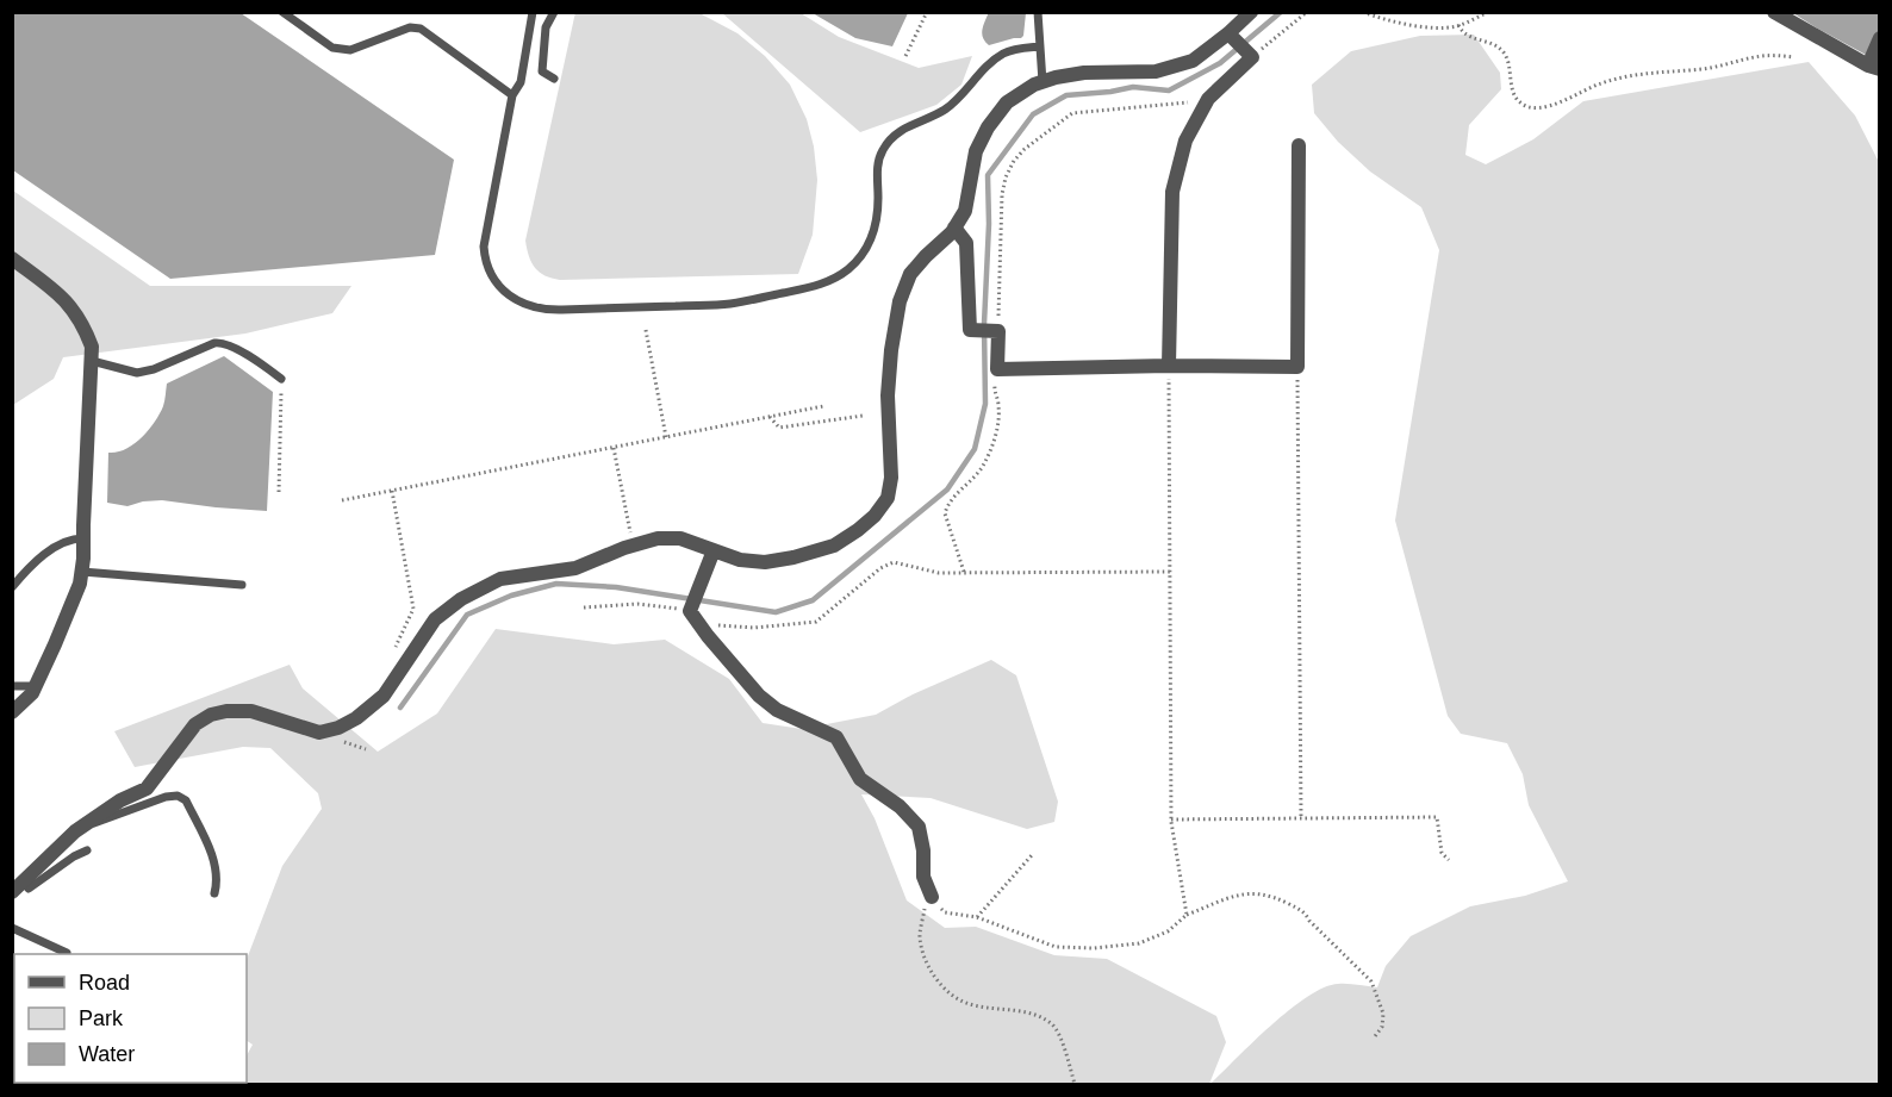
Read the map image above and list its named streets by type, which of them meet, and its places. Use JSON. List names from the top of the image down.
{
  "legend": ["Road", "Park", "Water"]
}
